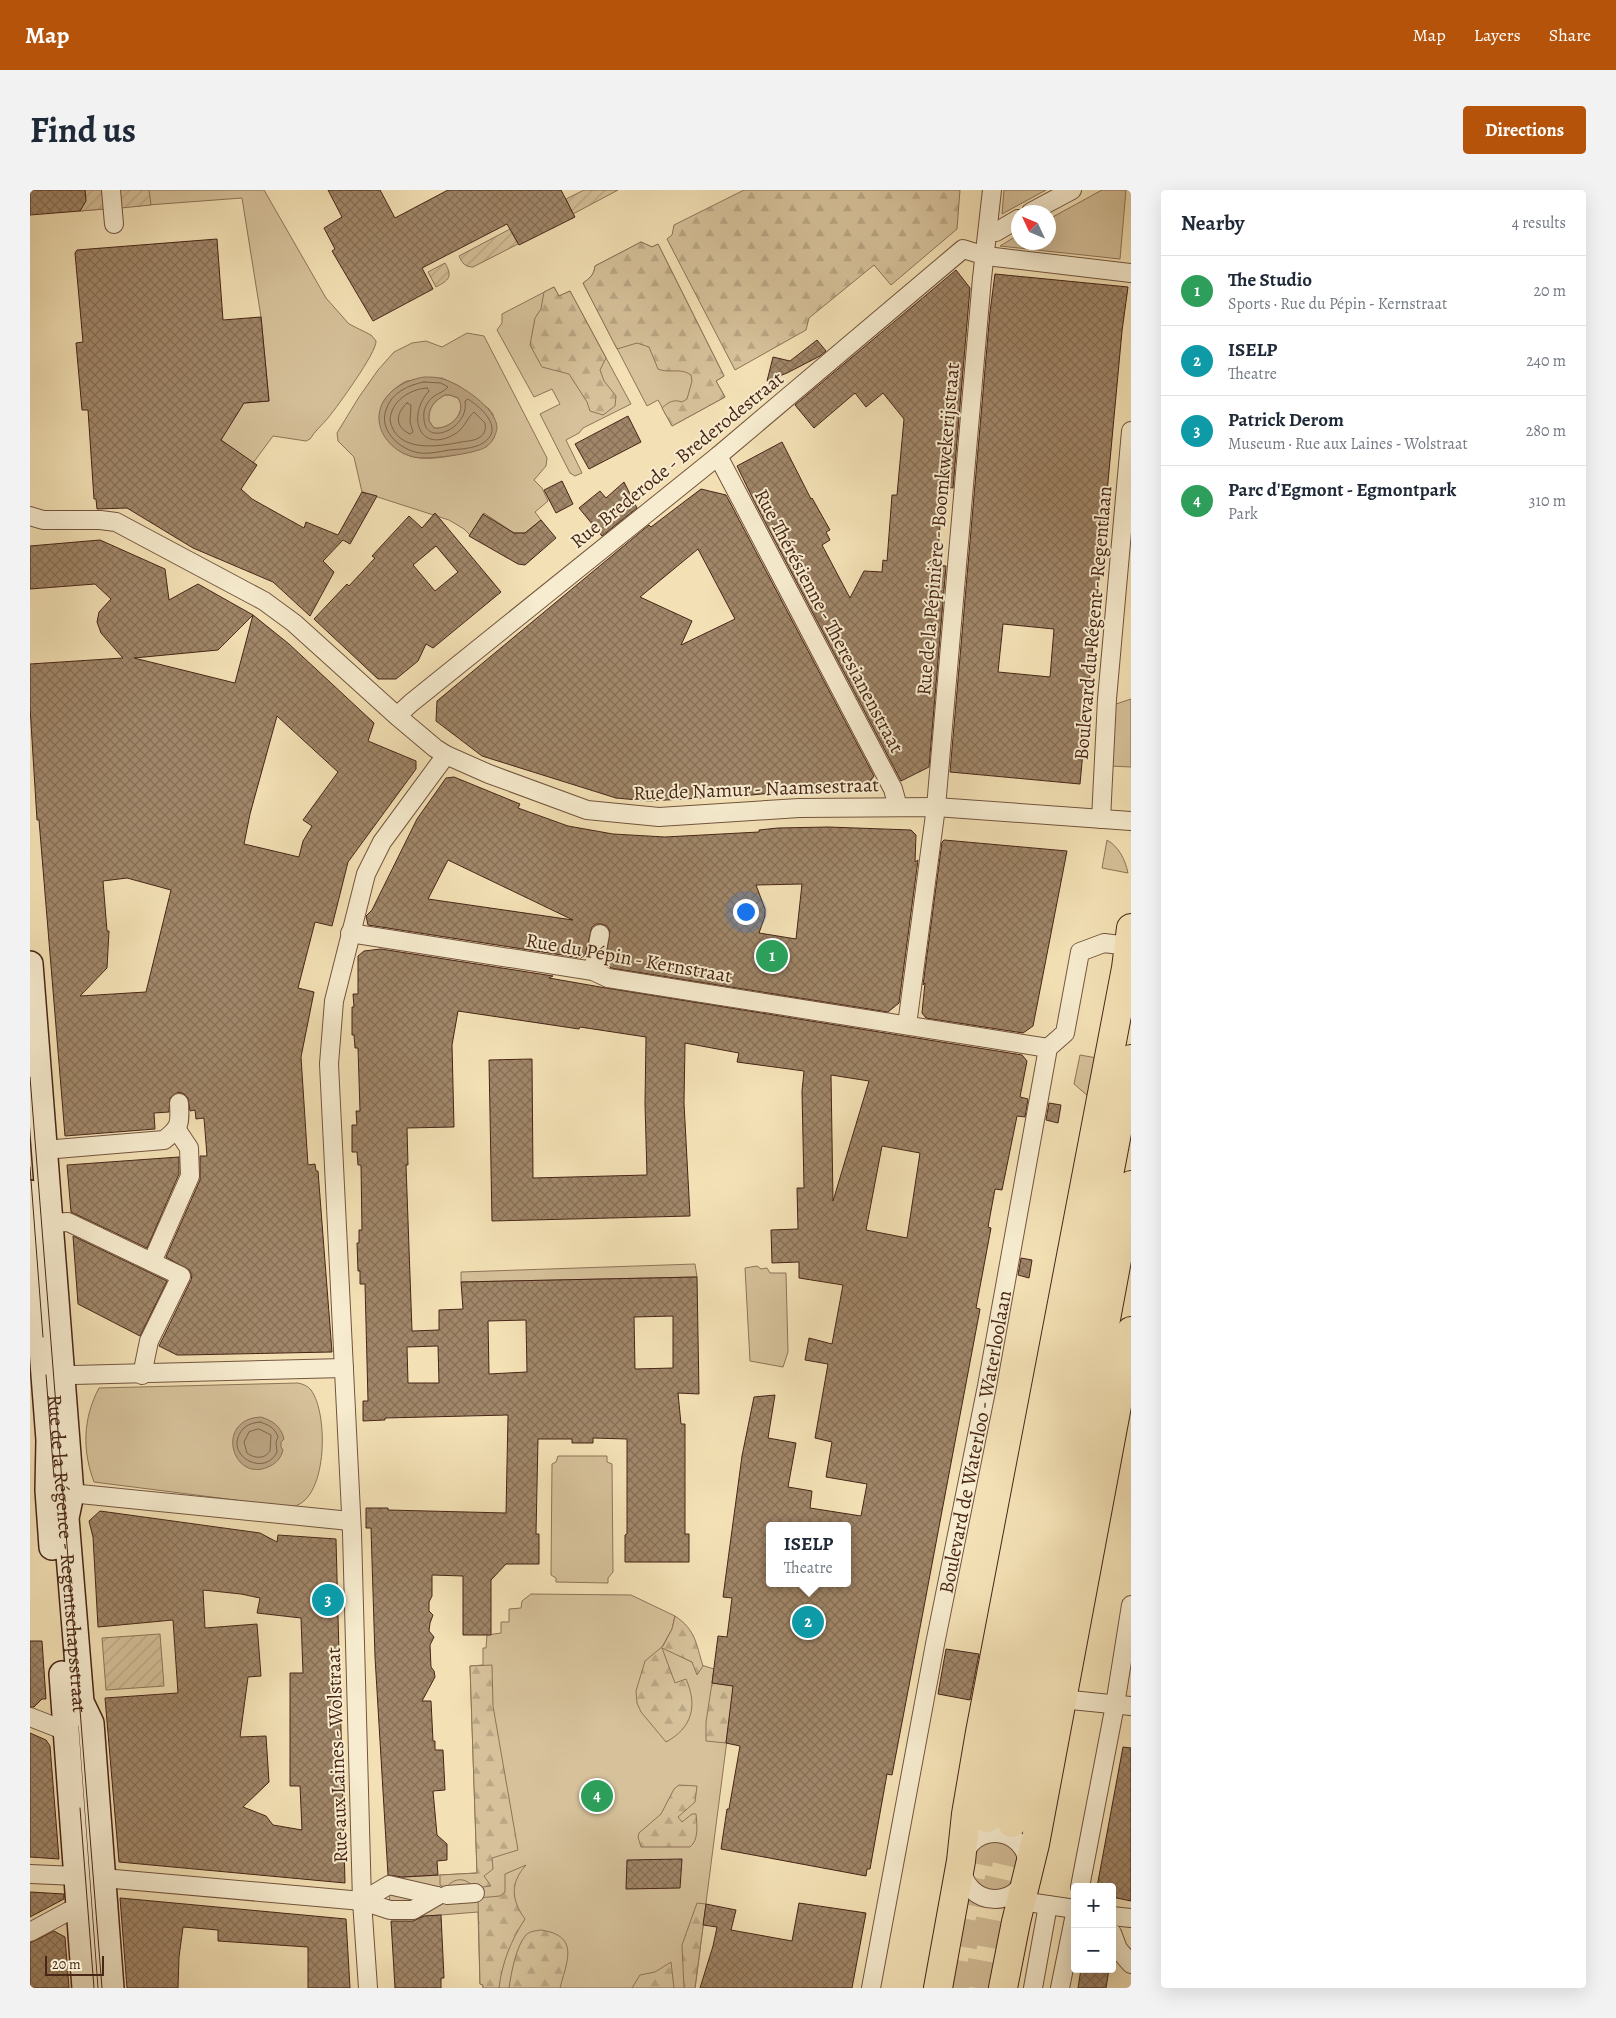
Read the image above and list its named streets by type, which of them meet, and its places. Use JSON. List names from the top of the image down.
{
  "streets": {
    "street": [
      "Rue Brederode - Brederodestraat",
      "Rue de la Pépinière - Boomkwekerijstraat",
      "Rue Thérésienne - Theresianenstraat",
      "Boulevard du Régent - Regentlaan",
      "Rue de Namur - Naamsestraat",
      "Rue du Pépin - Kernstraat",
      "Boulevard de Waterloo - Waterloolaan",
      "Rue de la Régence - Regentschapsstraat",
      "Rue aux Laines - Wolstraat"
    ]
  },
  "crossings": [
    ["Rue Brederode - Brederodestraat", "Rue de la Pépinière - Boomkwekerijstraat"],
    ["Rue Brederode - Brederodestraat", "Rue Thérésienne - Theresianenstraat"],
    ["Rue Brederode - Brederodestraat", "Rue de Namur - Naamsestraat"],
    ["Rue de la Pépinière - Boomkwekerijstraat", "Rue de Namur - Naamsestraat"],
    ["Rue de la Pépinière - Boomkwekerijstraat", "Rue du Pépin - Kernstraat"],
    ["Rue Thérésienne - Theresianenstraat", "Rue de Namur - Naamsestraat"],
    ["Boulevard du Régent - Regentlaan", "Rue de Namur - Naamsestraat"],
    ["Rue de Namur - Naamsestraat", "Rue aux Laines - Wolstraat"],
    ["Rue du Pépin - Kernstraat", "Boulevard de Waterloo - Waterloolaan"],
    ["Rue du Pépin - Kernstraat", "Rue aux Laines - Wolstraat"]
  ],
  "scale_bar": "20 m",
  "north": "top left",
  "page": {
    "header": "Map",
    "nav": ["Map", "Layers", "Share"],
    "title": "Find us",
    "buttons": "Directions",
    "heading": ["Nearby", "4 results"],
    "list": [
      {
        "mark": "1",
        "name": "The Studio",
        "note": "Sports · Rue du Pépin - Kernstraat",
        "value": "20 m"
      },
      {
        "mark": "2",
        "name": "ISELP",
        "note": "Theatre",
        "value": "240 m"
      },
      {
        "mark": "3",
        "name": "Patrick Derom",
        "note": "Museum · Rue aux Laines - Wolstraat",
        "value": "280 m"
      },
      {
        "mark": "4",
        "name": "Parc d'Egmont - Egmontpark",
        "note": "Park",
        "value": "310 m"
      }
    ],
    "pins": [
      "1",
      "3",
      "2",
      "4"
    ],
    "popup": ["ISELP", "Theatre"],
    "map_buttons": ["+", "−"],
    "scale": "20 m"
  }
}
